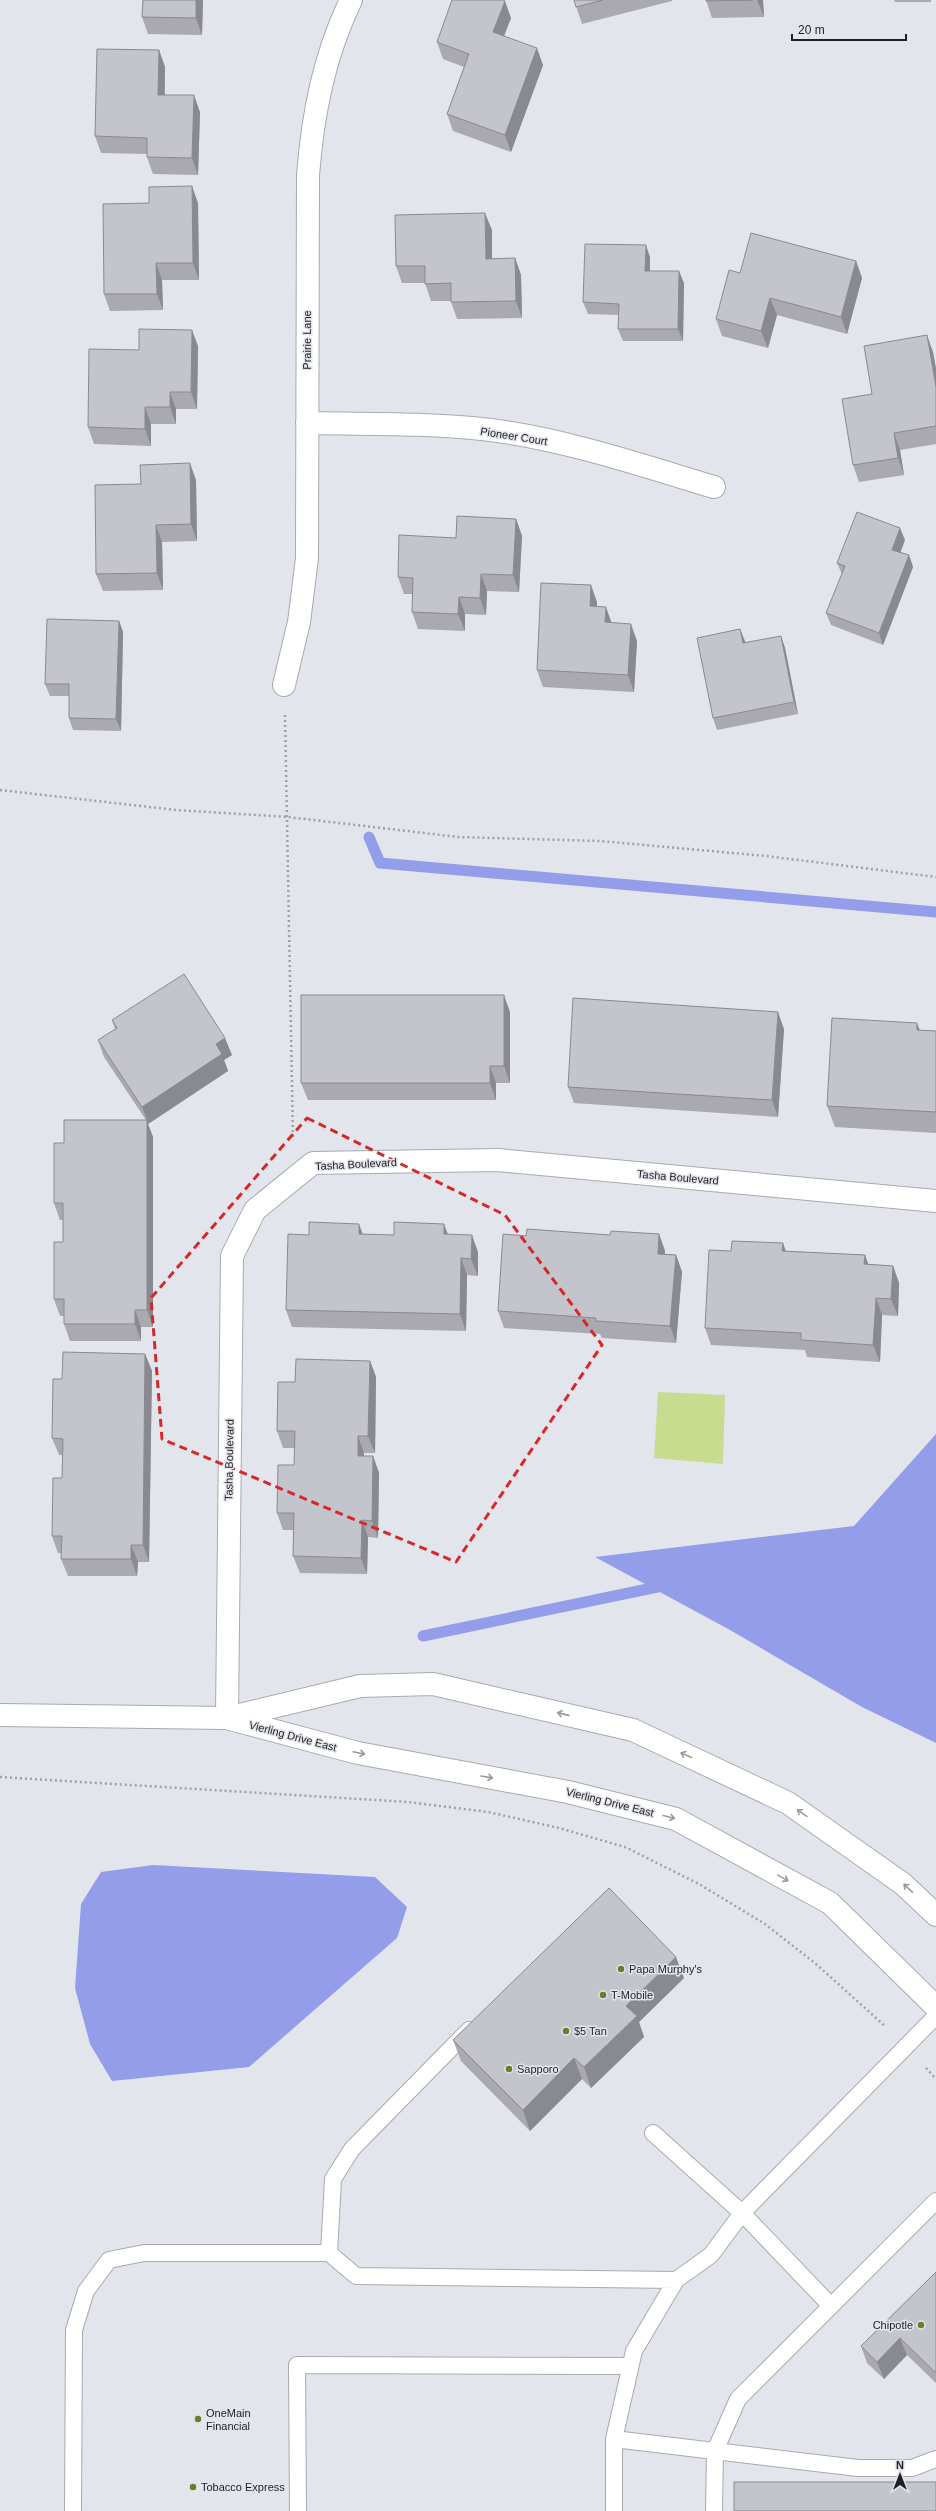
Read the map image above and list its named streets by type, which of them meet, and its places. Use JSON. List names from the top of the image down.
{
  "streets": {
    "street": [
      "Prairie Lane",
      "Pioneer Court",
      "Tasha Boulevard",
      "Vierling Drive East"
    ]
  },
  "crossings": [
    ["Prairie Lane", "Pioneer Court"],
    ["Tasha Boulevard", "Vierling Drive East"]
  ],
  "places": [
    "Papa Murphy's",
    "T-Mobile",
    "$5 Tan",
    "Sapporo",
    "Chipotle",
    "OneMain Financial",
    "Tobacco Express"
  ],
  "scale_bar": "20 m",
  "north": "top"
}
